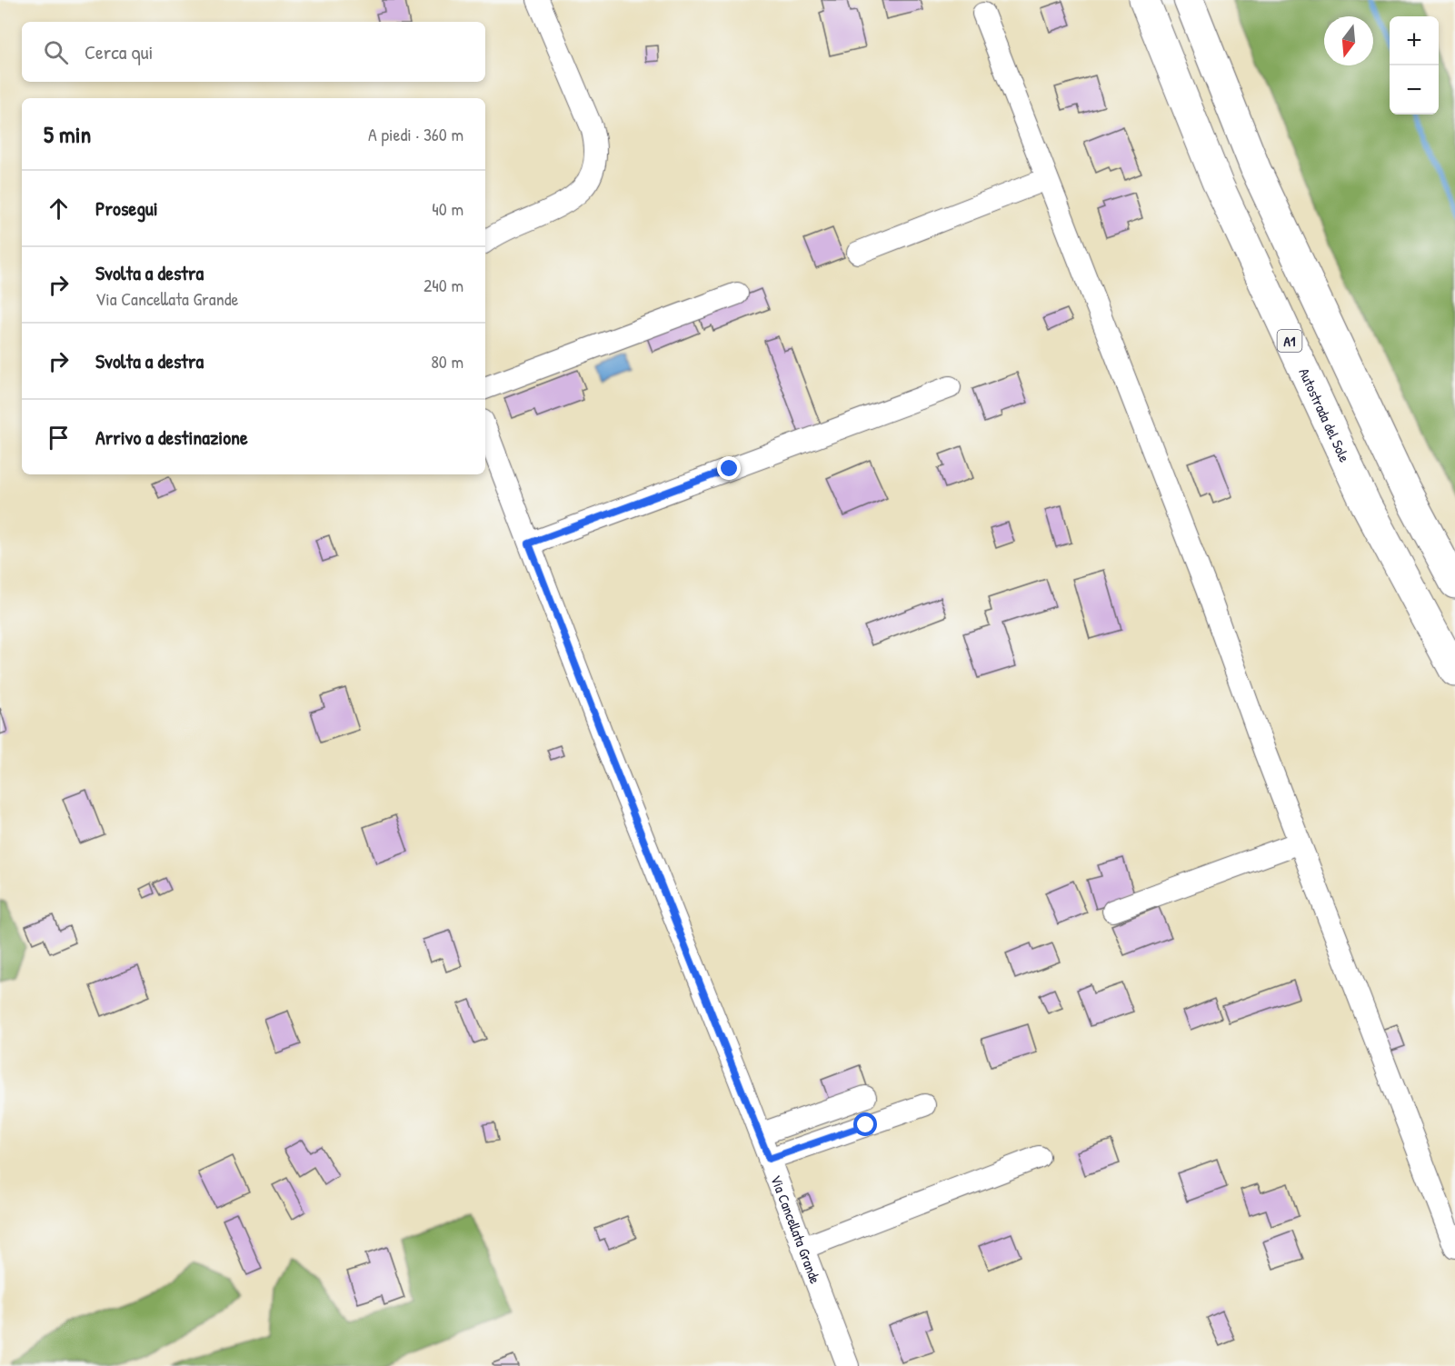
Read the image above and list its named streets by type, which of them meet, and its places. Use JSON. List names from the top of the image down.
{
  "streets": {
    "highway": ["A1", "Autostrada del Sole"],
    "street": ["Via Cancellata Grande"]
  },
  "north": "bottom",
  "page": {
    "map_buttons": ["+", "−"],
    "search": "Cerca qui",
    "heading": ["5 min", "A piedi · 360 m"],
    "list": [
      ["Prosegui", "40 m"],
      ["Svolta a destra", "Via Cancellata Grande", "240 m"],
      ["Svolta a destra", "80 m"],
      "Arrivo a destinazione"
    ]
  }
}
